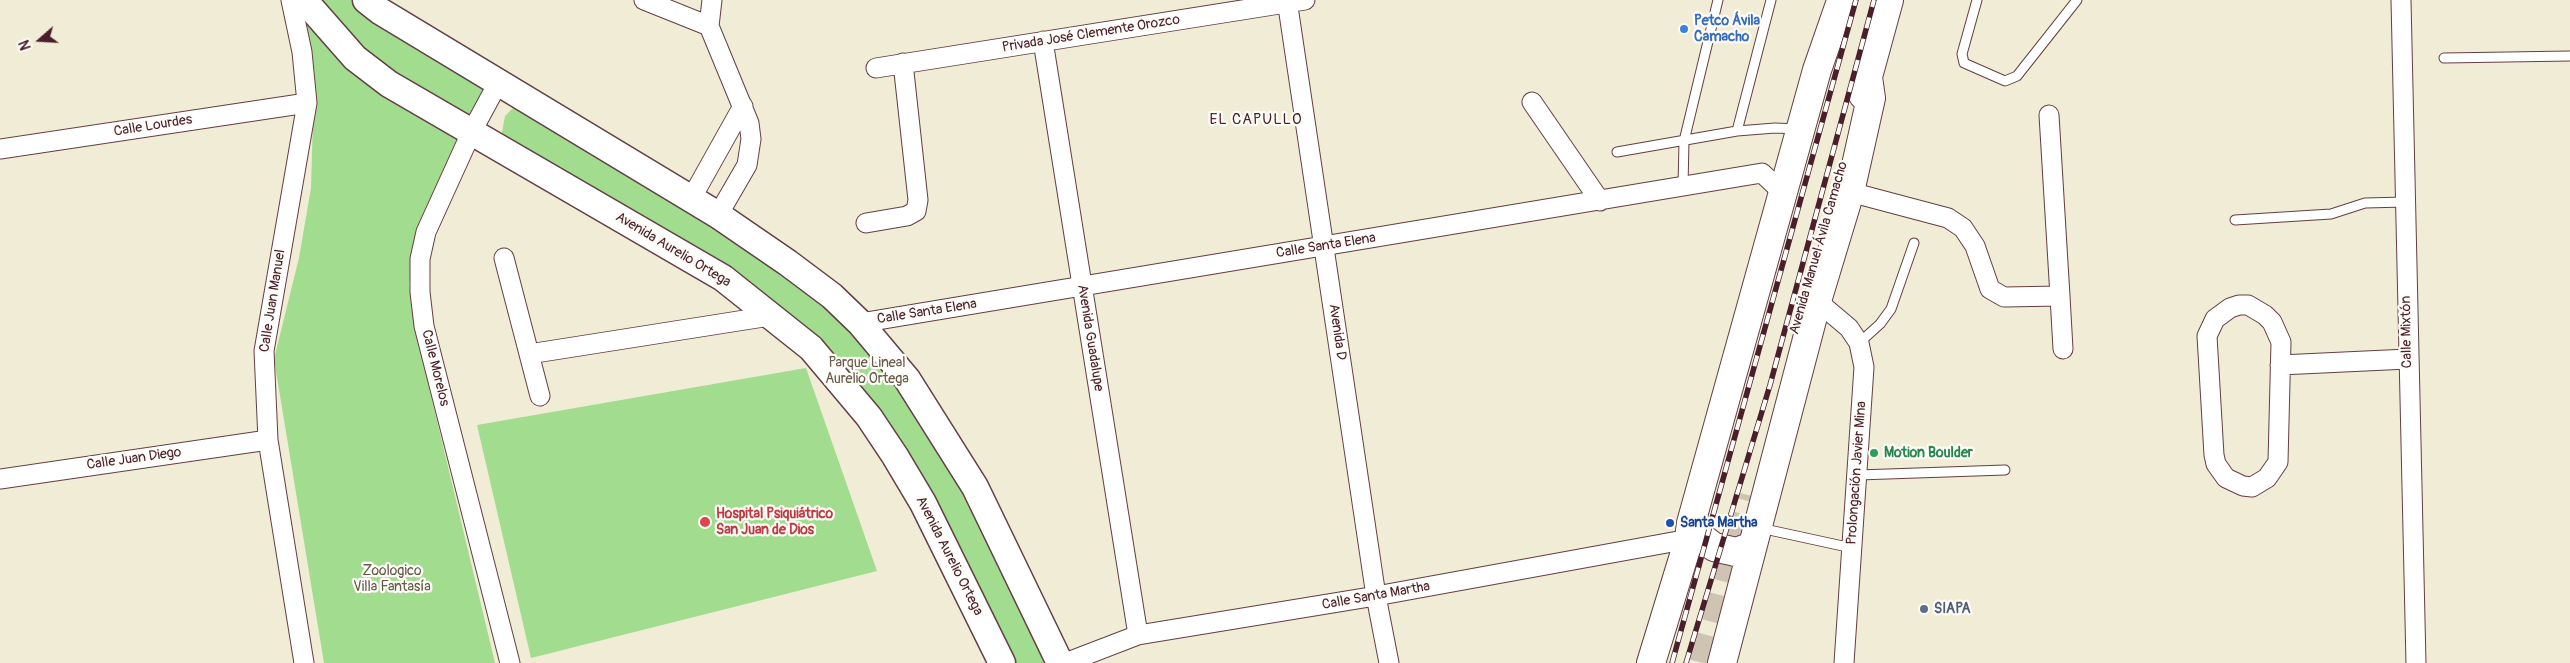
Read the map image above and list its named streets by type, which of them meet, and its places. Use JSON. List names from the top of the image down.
{
  "streets": {
    "main road": ["Avenida Manuel Ávila Camacho", "Avenida Aurelio Ortega"],
    "street": [
      "Privada José Clemente Orozco",
      "Calle Lourdes",
      "Calle Santa Elena",
      "Calle Juan Manuel",
      "Avenida D",
      "Calle Mixtón",
      "Avenida Guadalupe",
      "Calle Morelos",
      "Calle Juan Diego",
      "Prolongación Javier Mina",
      "Calle Santa Martha"
    ]
  },
  "crossings": [
    ["Privada José Clemente Orozco", "Avenida D"],
    ["Privada José Clemente Orozco", "Avenida Guadalupe"],
    ["Calle Lourdes", "Calle Juan Manuel"],
    ["Calle Santa Elena", "Avenida D"],
    ["Calle Santa Elena", "Avenida Guadalupe"],
    ["Avenida Aurelio Ortega", "Calle Morelos"],
    ["Calle Juan Manuel", "Calle Juan Diego"],
    ["Avenida D", "Calle Santa Martha"],
    ["Avenida Guadalupe", "Calle Santa Martha"]
  ],
  "districts": ["EL CAPULLO"],
  "parks": ["Parque Lineal Aurelio Ortega", "Zoologico Villa Fantasía"],
  "places": [
    "Petco Ávila Camacho",
    "Motion Boulder",
    "Hospital Psiquiátrico San Juan de Dios",
    "Santa Martha",
    "SIAPA"
  ],
  "north": "left"
}
